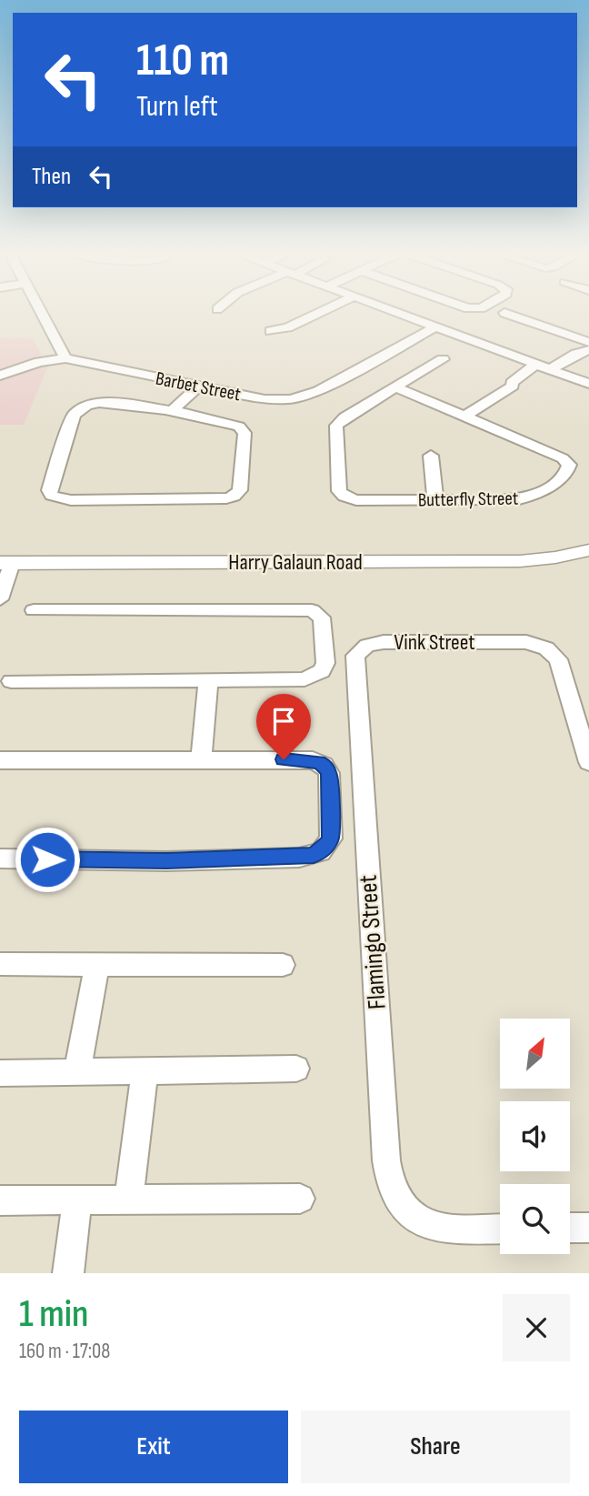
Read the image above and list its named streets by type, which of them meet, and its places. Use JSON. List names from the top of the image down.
{
  "streets": {
    "main road": ["Harry Galaun Road"],
    "street": [
      "Barbet Street",
      "Butterfly Street",
      "Vink Street",
      "Flamingo Street"
    ]
  },
  "crossings": [
    ["Vink Street", "Flamingo Street"]
  ],
  "north": "top right",
  "page": {
    "turn": ["110 m", "Turn left"],
    "then": "Then",
    "heading": ["1 min", "160 m · 17:08"],
    "buttons": ["Exit", "Share"]
  }
}
